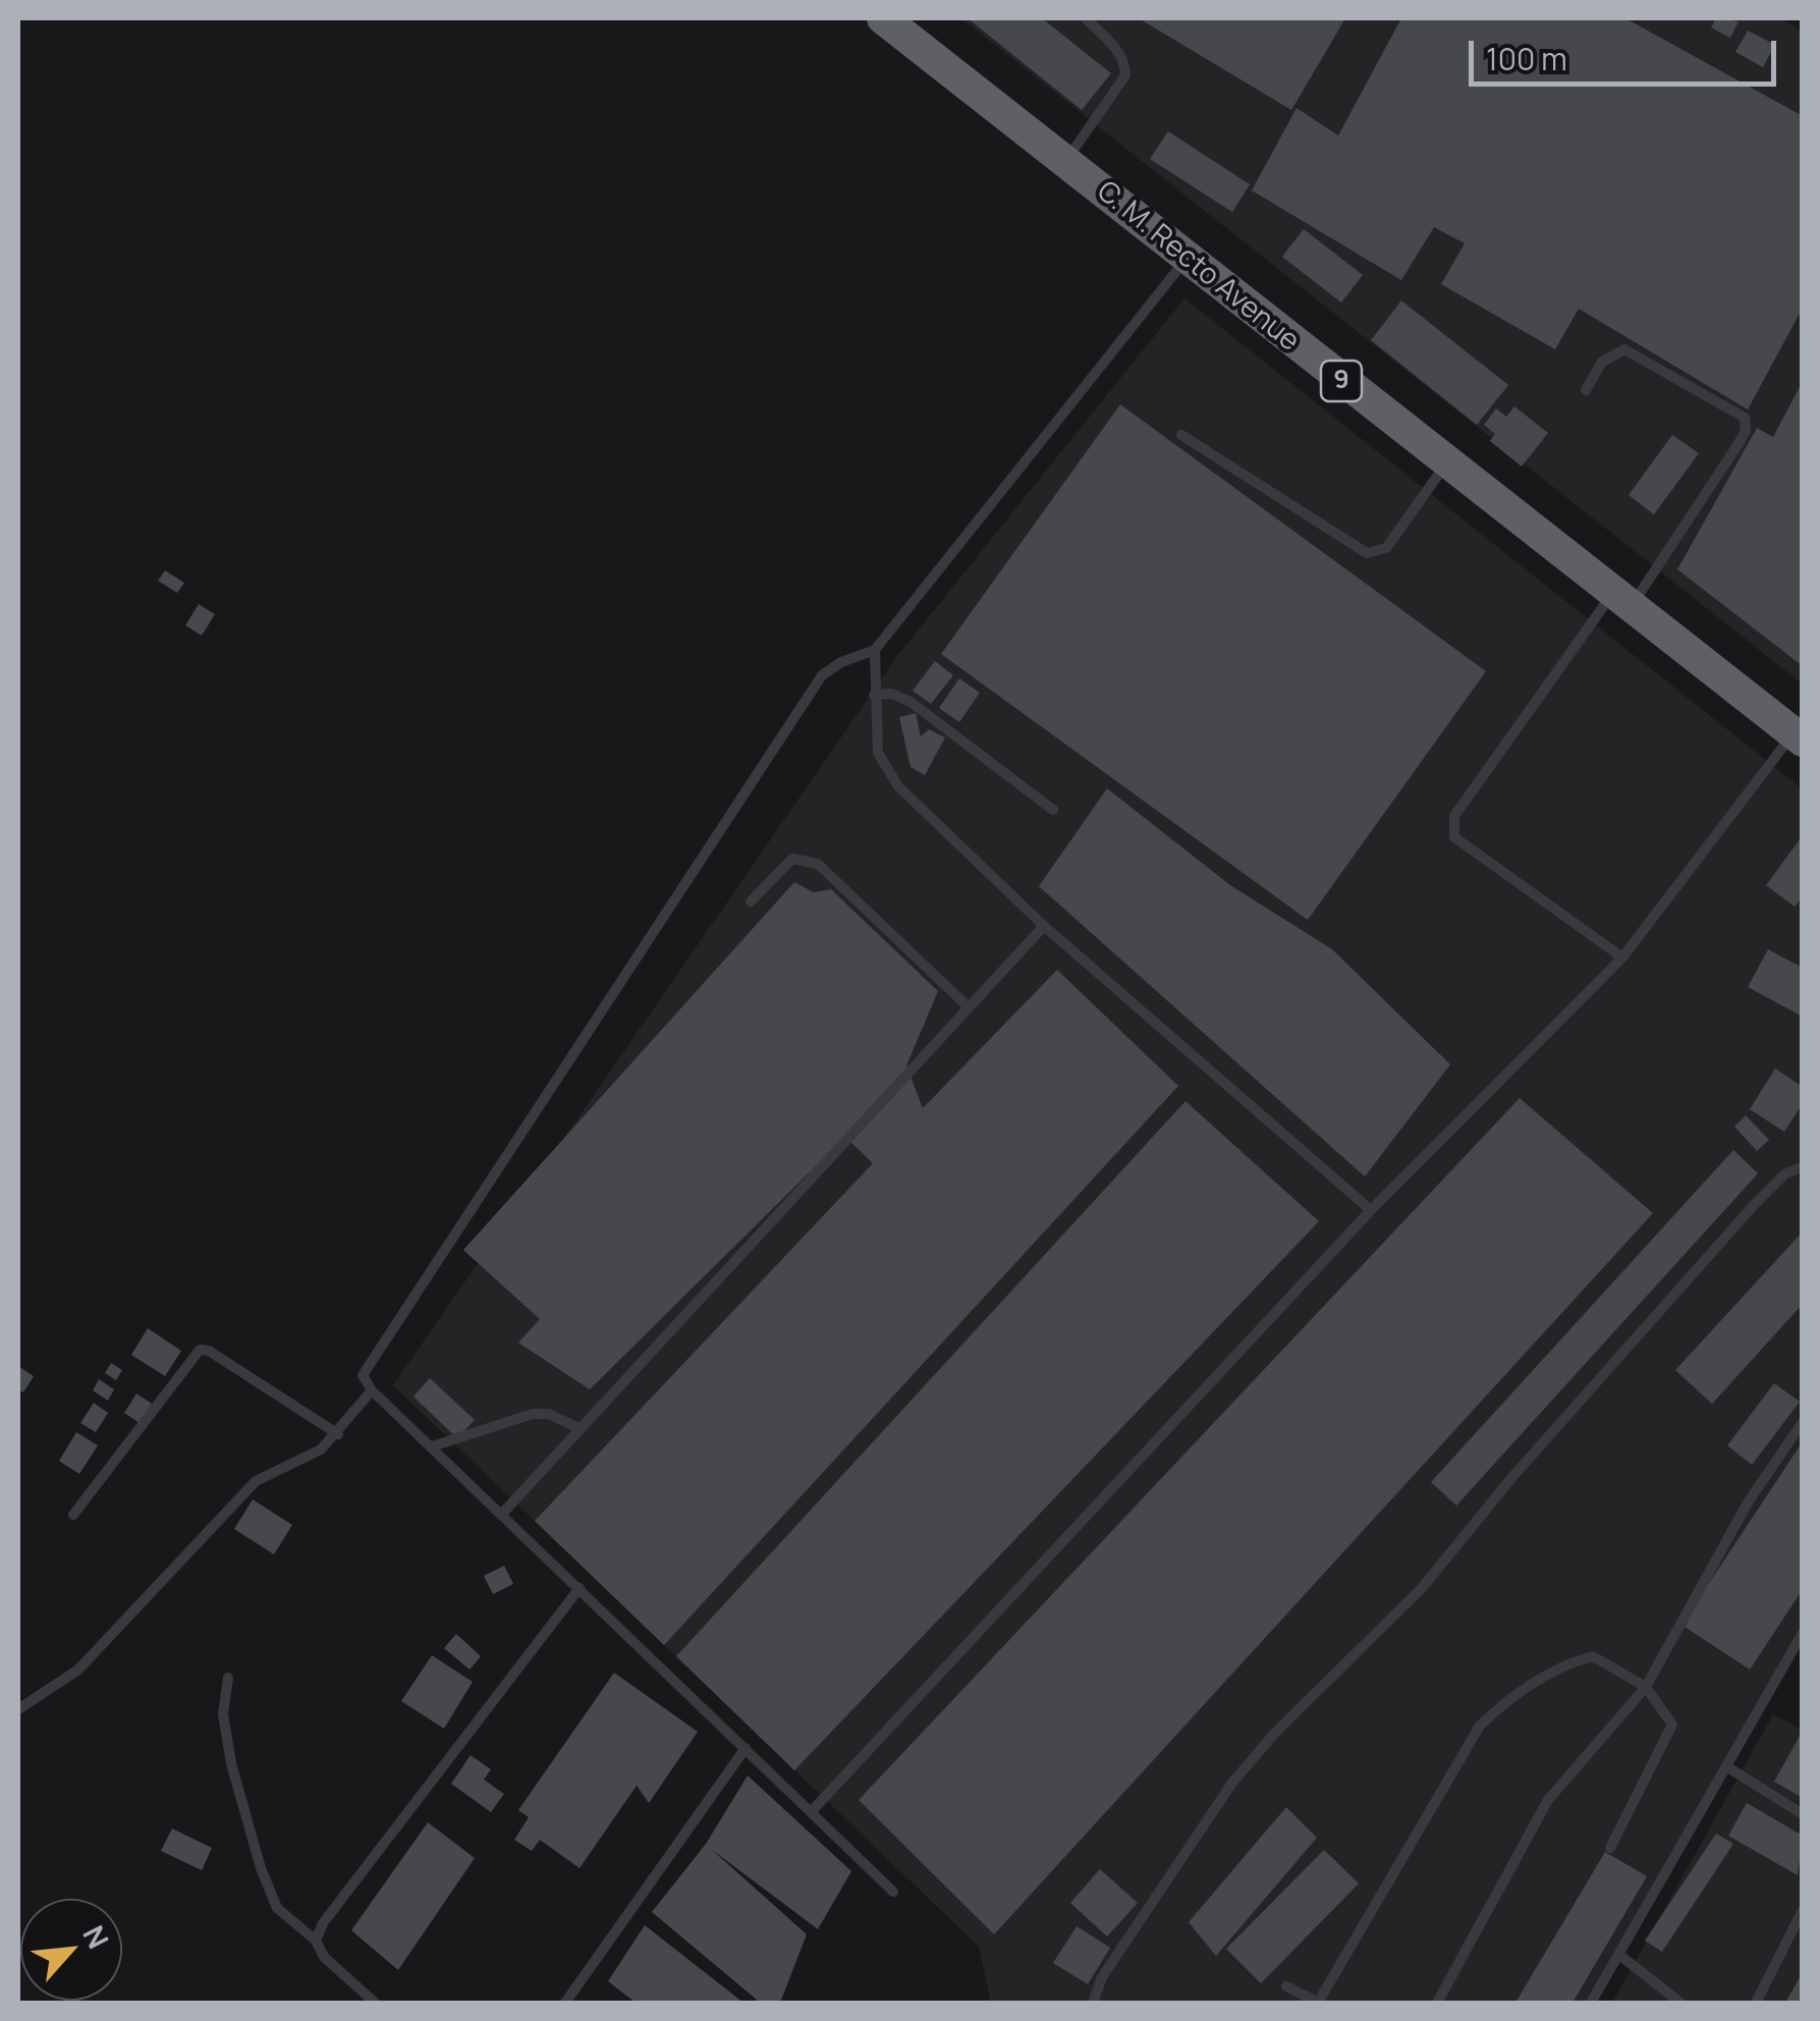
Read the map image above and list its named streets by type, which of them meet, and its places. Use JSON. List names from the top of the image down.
{
  "streets": {
    "highway": ["C. M. Recto Avenue", "9"]
  },
  "scale_bar": "100 m",
  "north": "top right"
}
